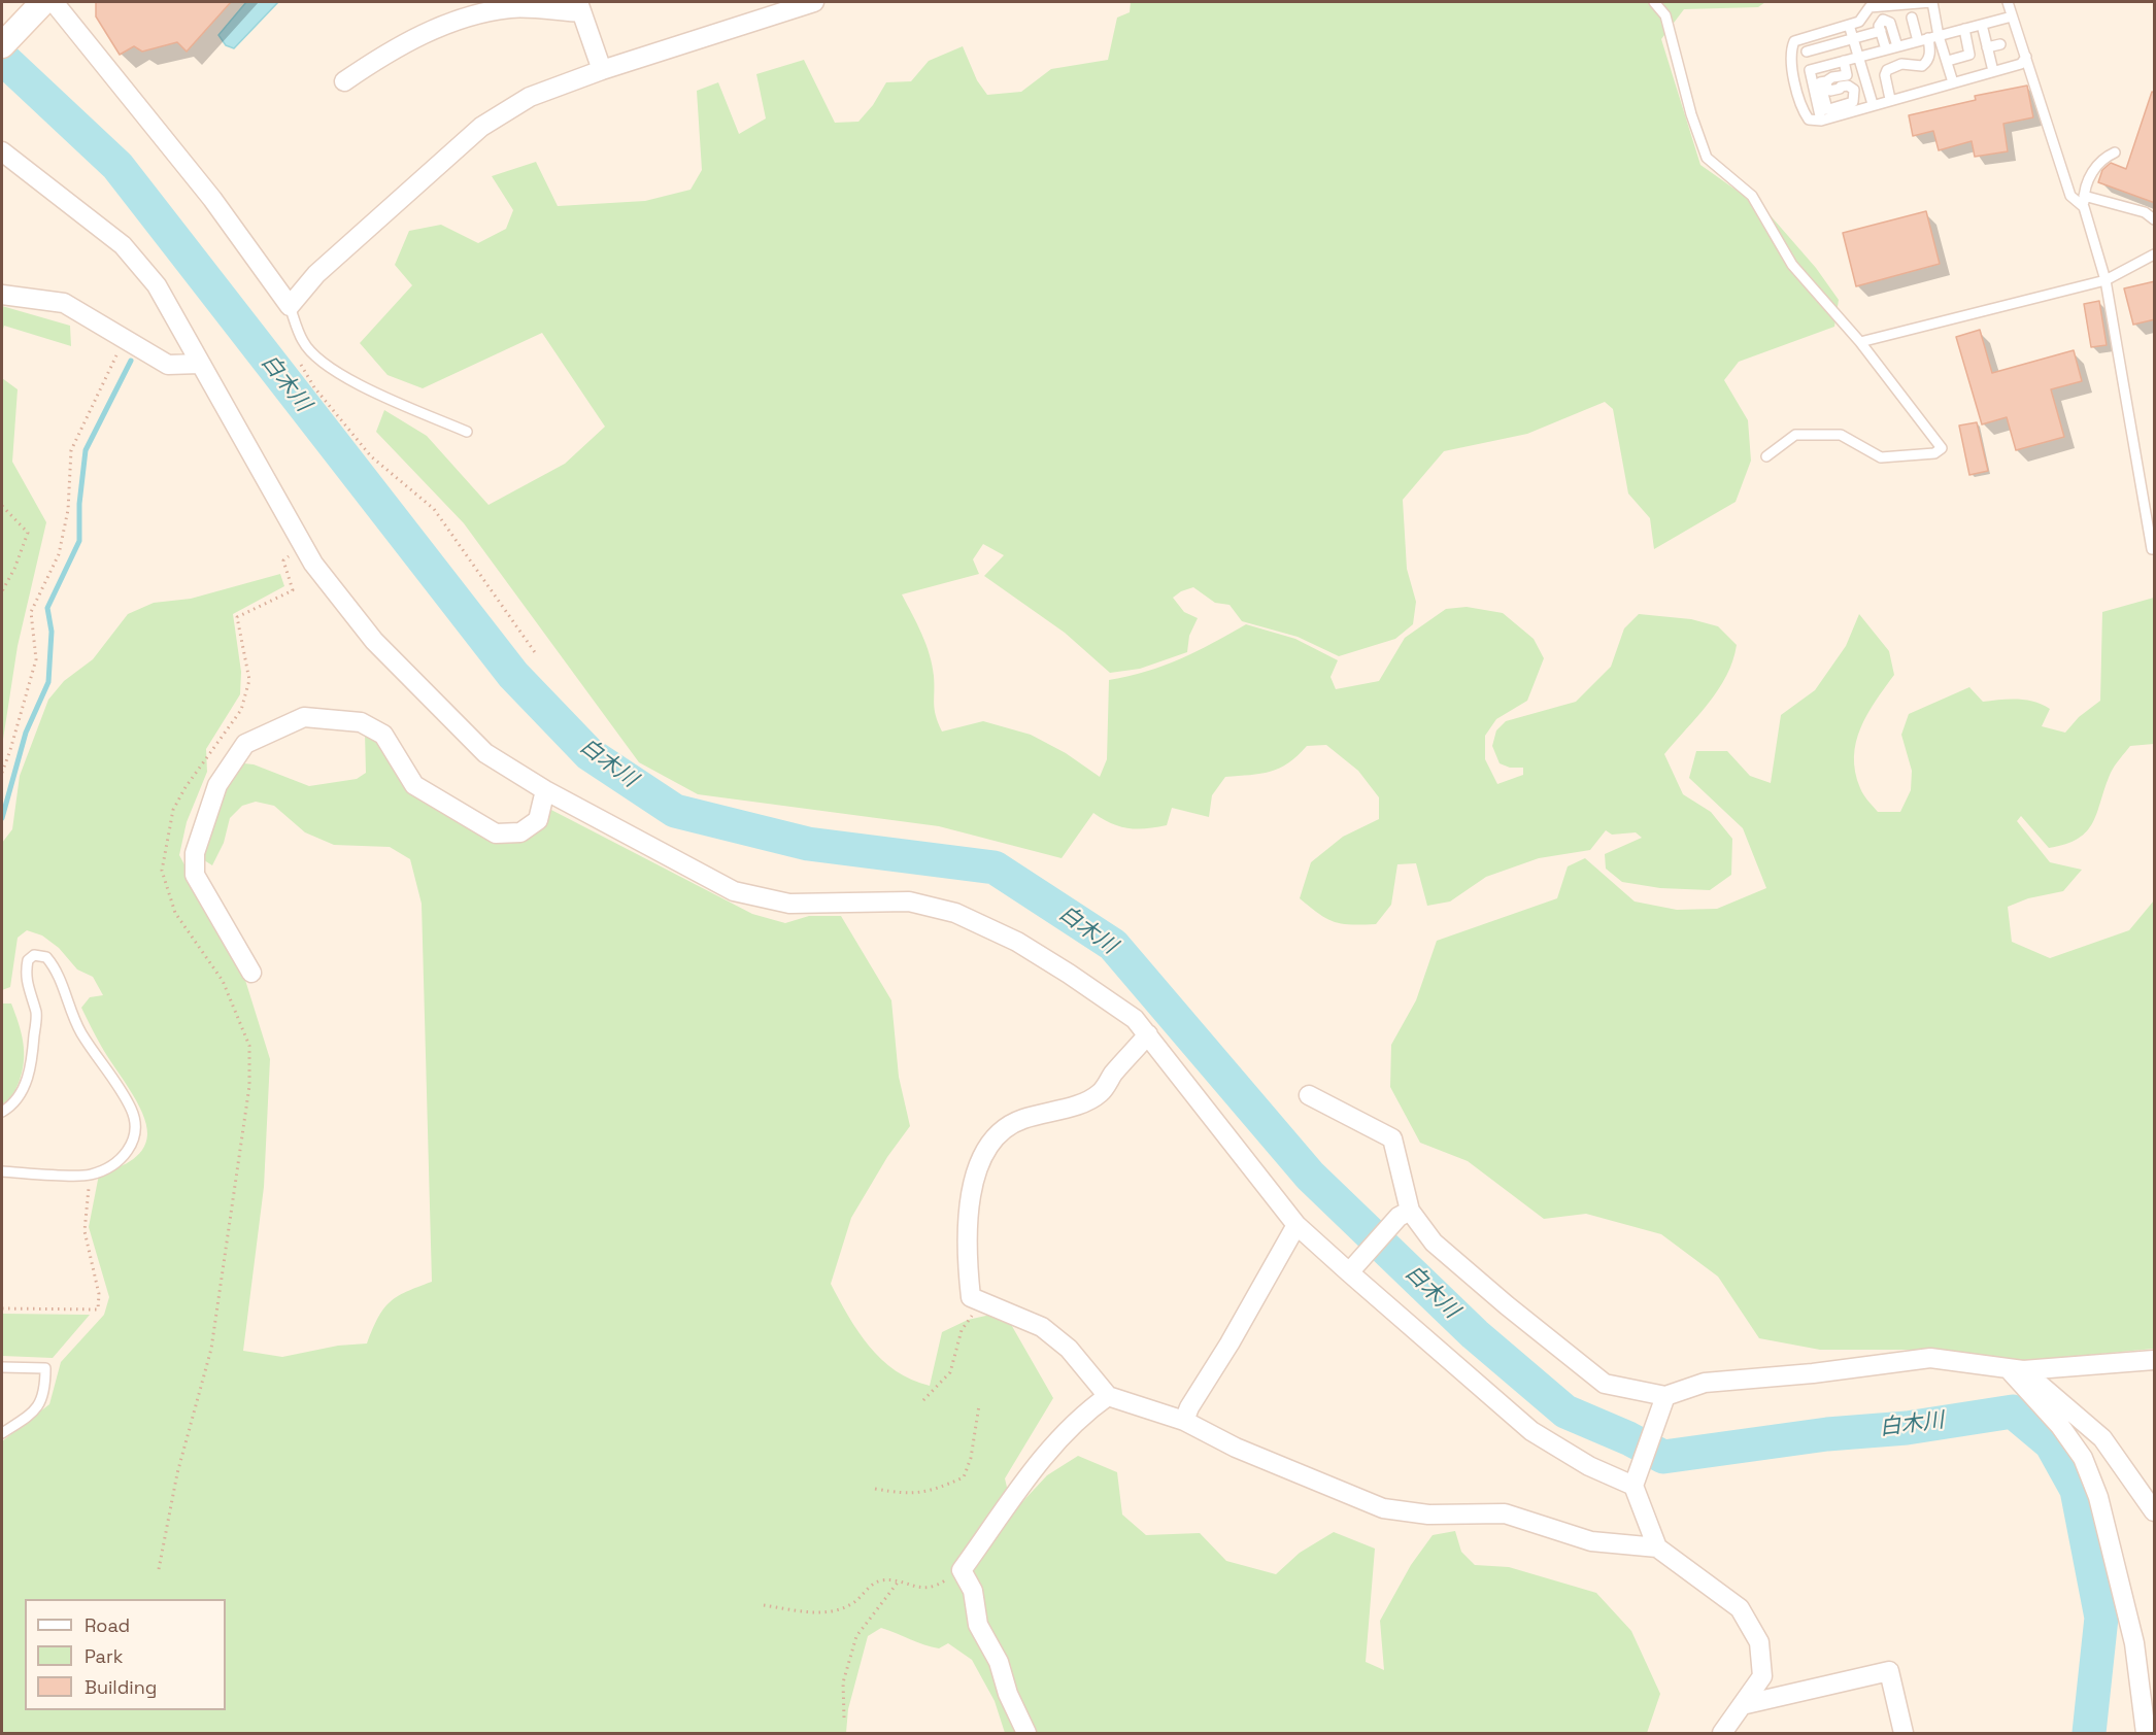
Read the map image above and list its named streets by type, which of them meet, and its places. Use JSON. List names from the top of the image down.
{
  "water": ["白木川"],
  "legend": ["Road", "Park", "Building"]
}
